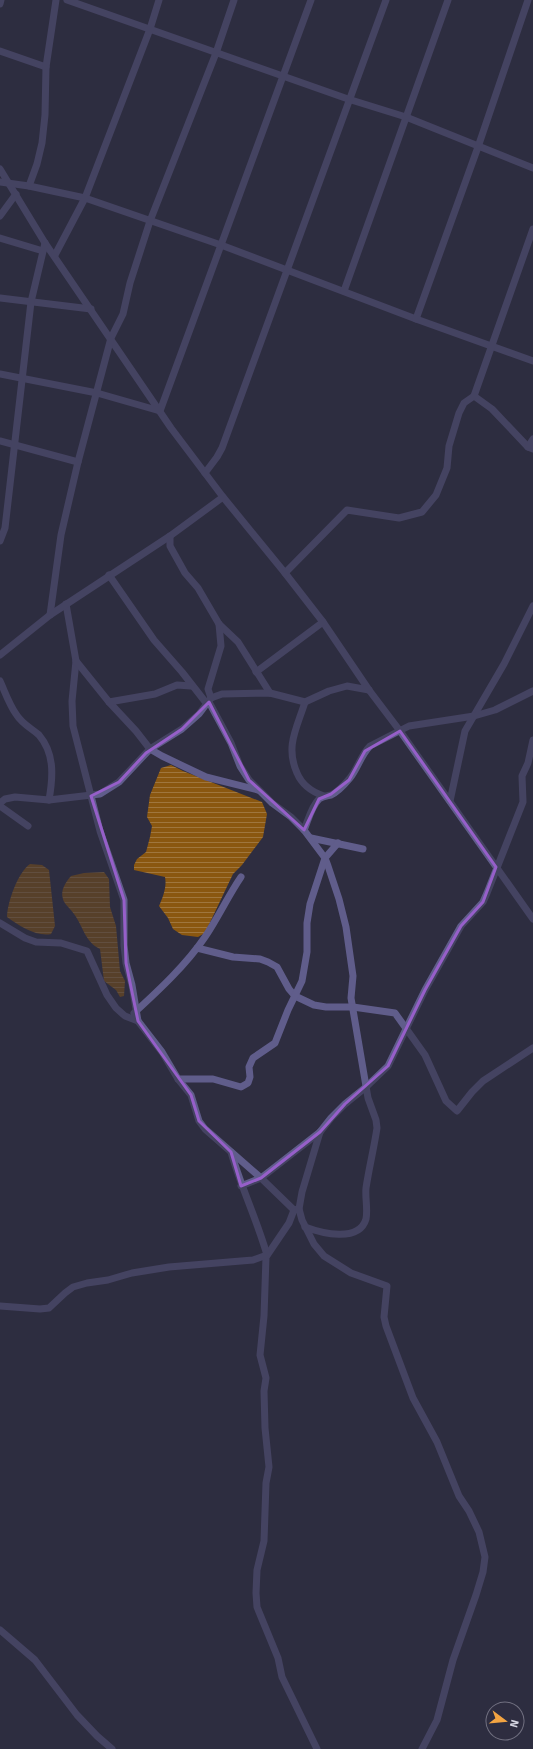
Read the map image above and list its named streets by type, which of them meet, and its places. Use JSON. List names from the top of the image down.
{
  "north": "right"
}
